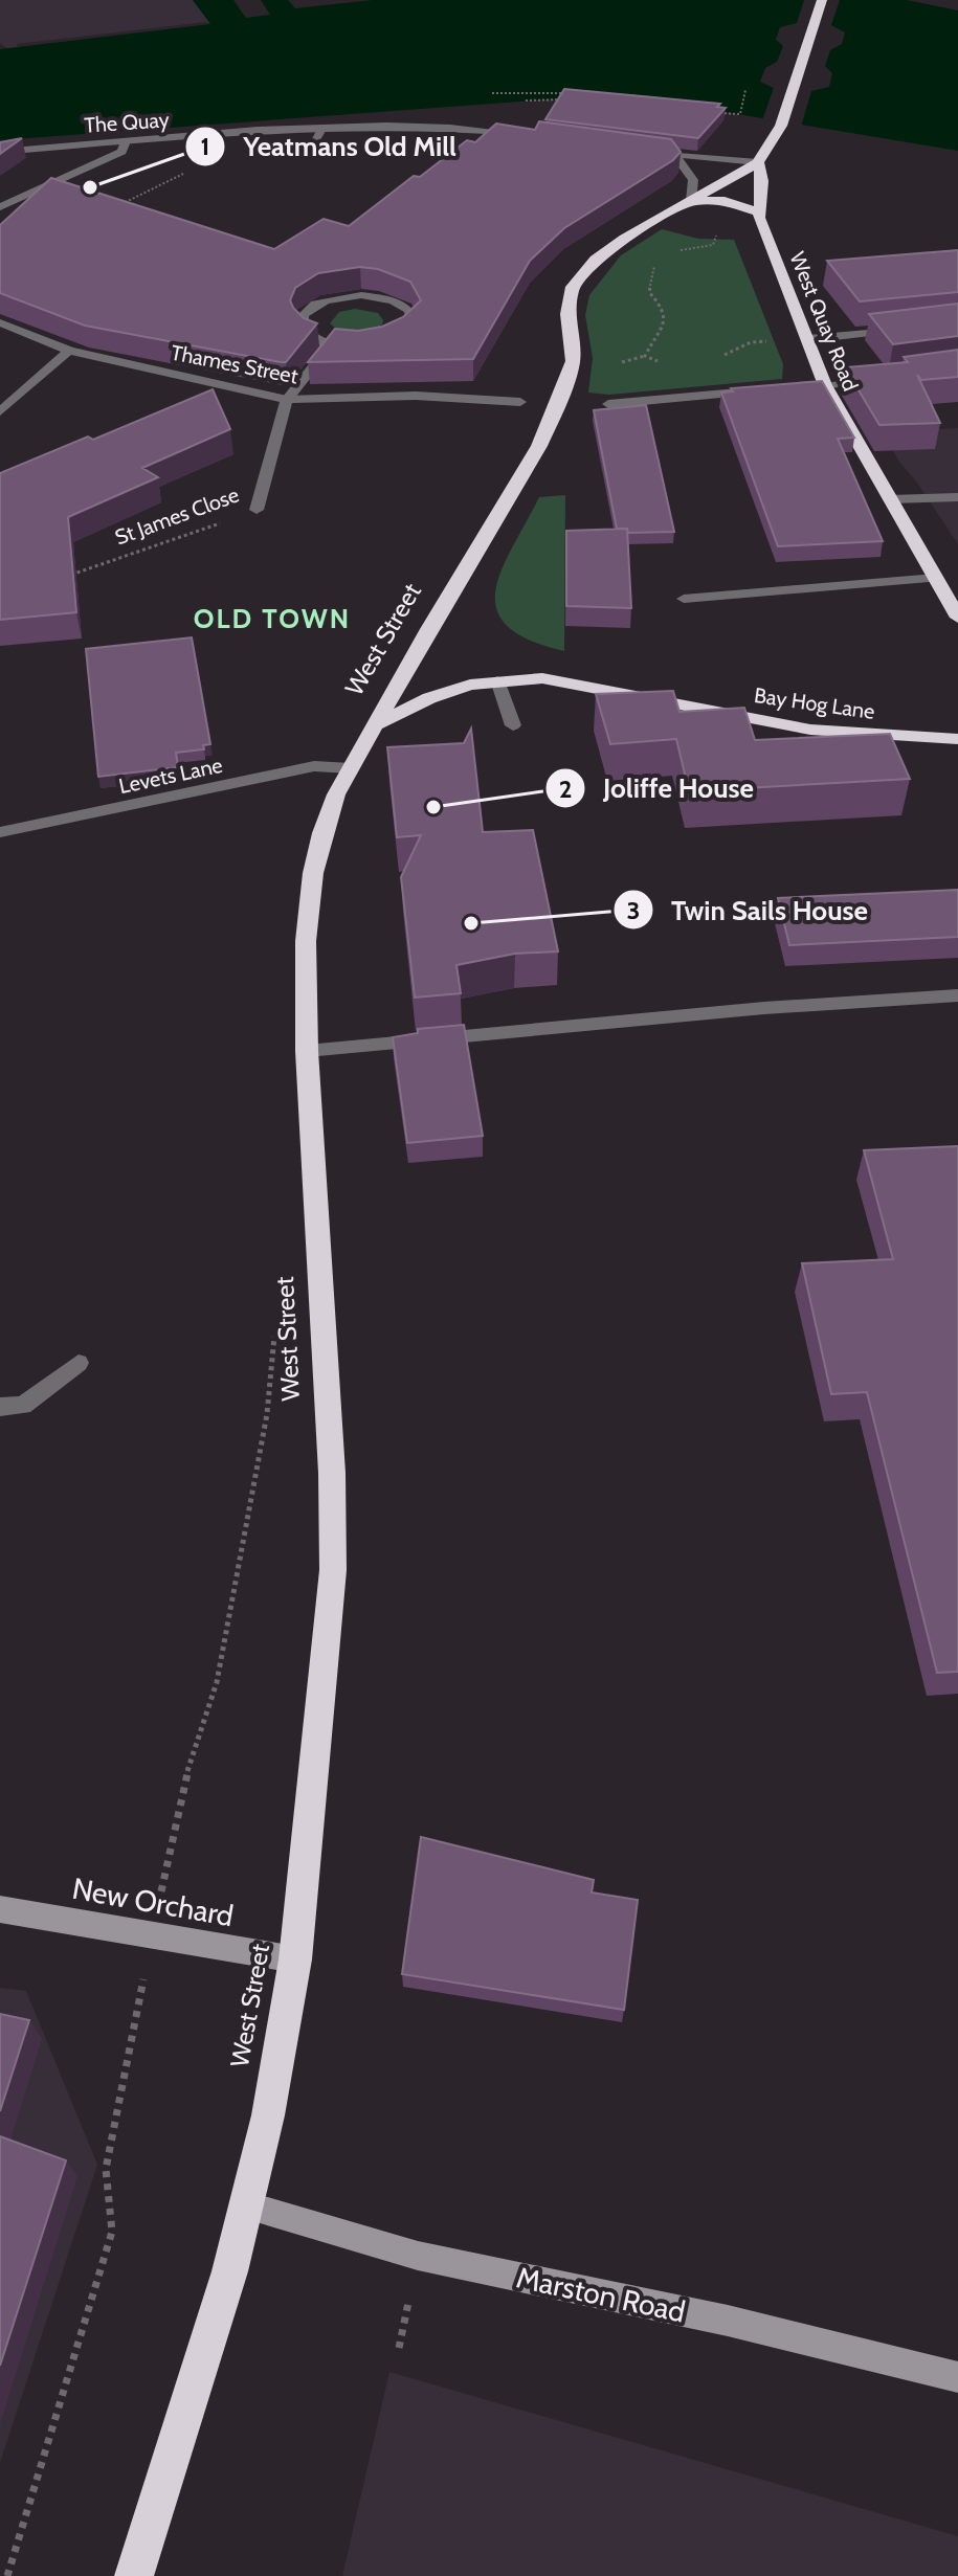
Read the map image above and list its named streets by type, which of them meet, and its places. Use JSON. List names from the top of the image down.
{
  "streets": {
    "highway": ["West Quay Road", "West Street", "Bay Hog Lane"],
    "street": [
      "The Quay",
      "Thames Street",
      "St James Close",
      "Levets Lane",
      "New Orchard",
      "Marston Road"
    ]
  },
  "crossings": [
    ["West Quay Road", "West Street"],
    ["Thames Street", "St James Close"],
    ["West Street", "Bay Hog Lane"],
    ["West Street", "Levets Lane"],
    ["West Street", "New Orchard"],
    ["West Street", "Marston Road"]
  ],
  "districts": ["OLD TOWN"],
  "places": ["Yeatmans Old Mill", "Joliffe House", "Twin Sails House"]
}
